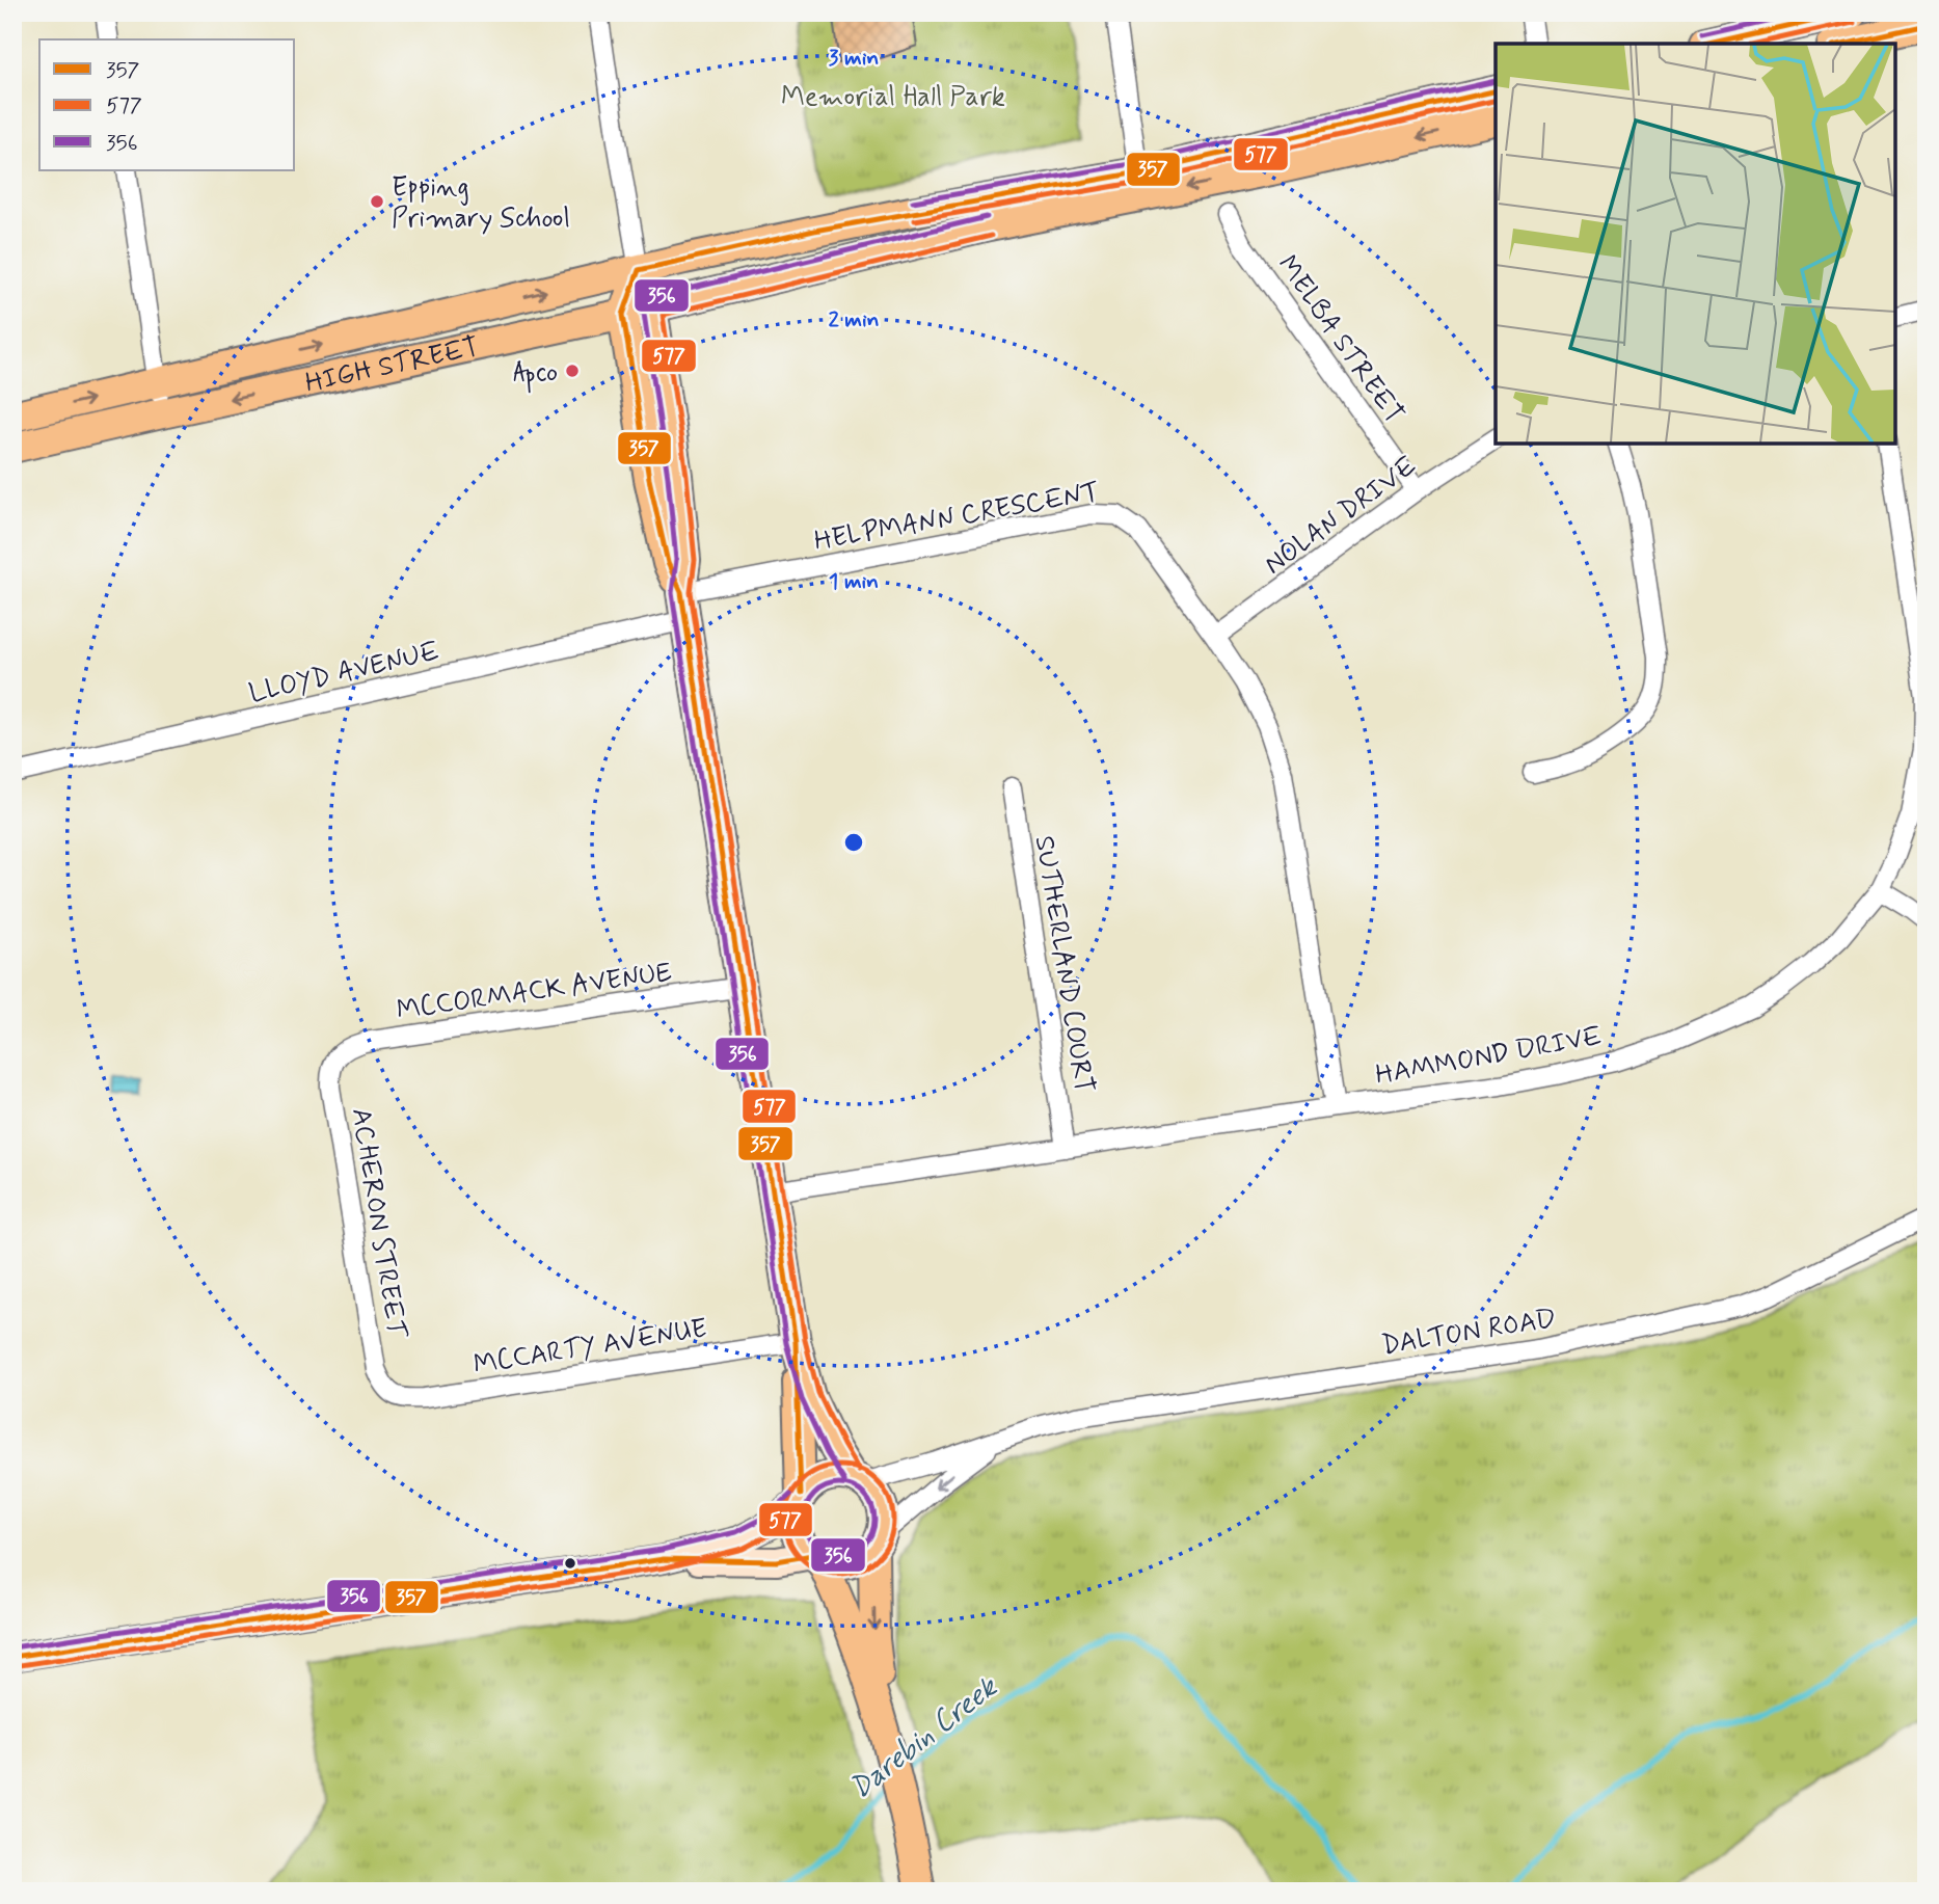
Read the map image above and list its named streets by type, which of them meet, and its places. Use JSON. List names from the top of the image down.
{
  "streets": {
    "main road": ["HIGH STREET"],
    "street": [
      "MELBA STREET",
      "NOLAN DRIVE",
      "HELPMANN CRESCENT",
      "LLOYD AVENUE",
      "SUTHERLAND COURT",
      "MCCORMACK AVENUE",
      "HAMMOND DRIVE",
      "ACHERON STREET",
      "DALTON ROAD",
      "MCCARTY AVENUE"
    ]
  },
  "crossings": [
    ["MELBA STREET", "NOLAN DRIVE"],
    ["NOLAN DRIVE", "HELPMANN CRESCENT"],
    ["HELPMANN CRESCENT", "LLOYD AVENUE"],
    ["HELPMANN CRESCENT", "HAMMOND DRIVE"],
    ["SUTHERLAND COURT", "HAMMOND DRIVE"],
    ["MCCORMACK AVENUE", "ACHERON STREET"],
    ["ACHERON STREET", "MCCARTY AVENUE"]
  ],
  "water": ["Darebin Creek"],
  "parks": ["Memorial Hall Park"],
  "places": ["Epping Primary School", "Apco"],
  "lines": ["transit line 357", "transit line 356", "transit line 577"],
  "legend": ["357", "577", "356"],
  "rings": ["3 min", "2 min", "1 min"]
}
